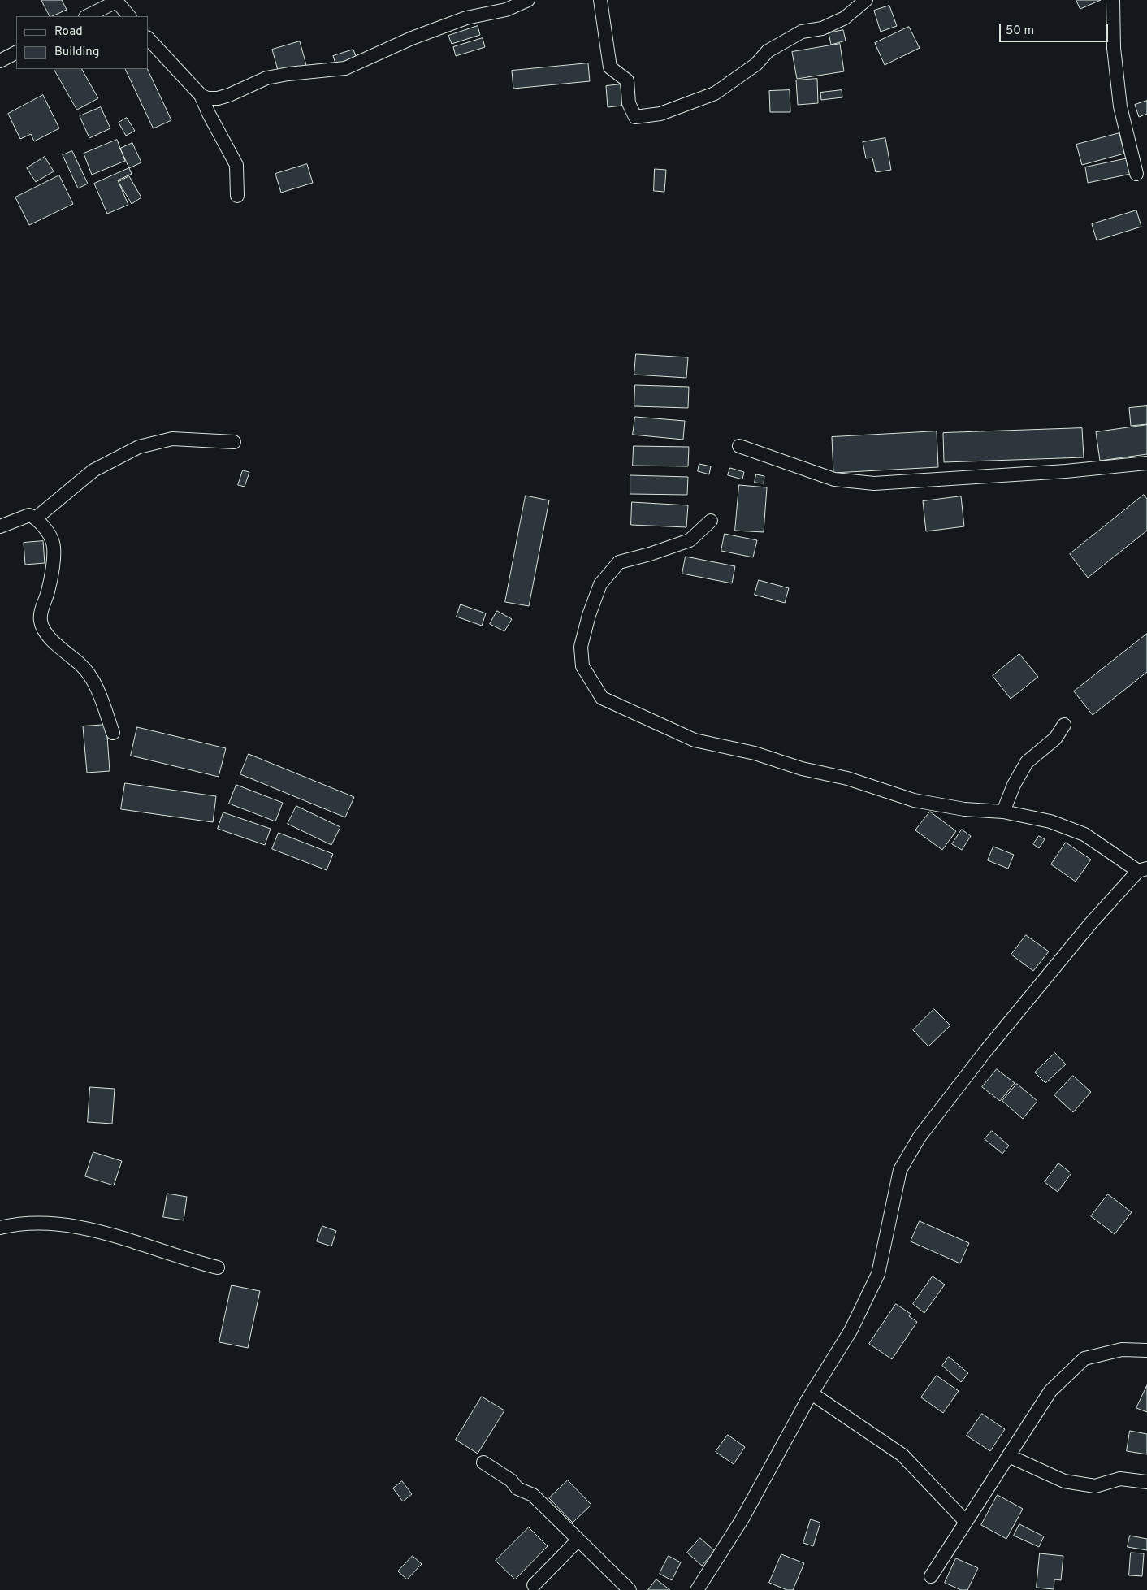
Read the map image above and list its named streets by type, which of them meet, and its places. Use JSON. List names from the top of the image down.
{
  "legend": ["Road", "Building"],
  "scale_bar": "50 m"
}
